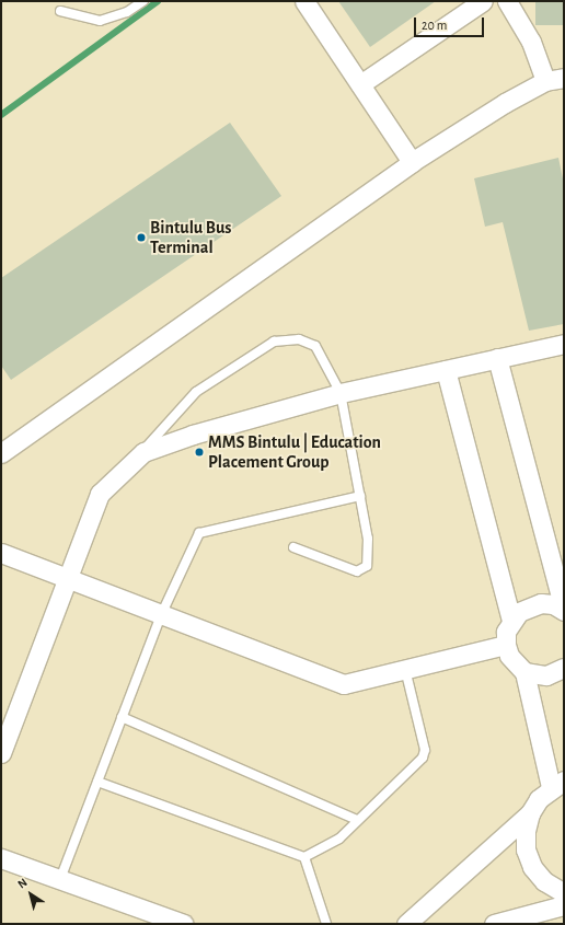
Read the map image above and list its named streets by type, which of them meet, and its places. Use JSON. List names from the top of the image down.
{
  "places": ["Bintulu Bus Terminal", "MMS Bintulu | Education Placement Group"],
  "scale_bar": "20 m",
  "north": "top left"
}
